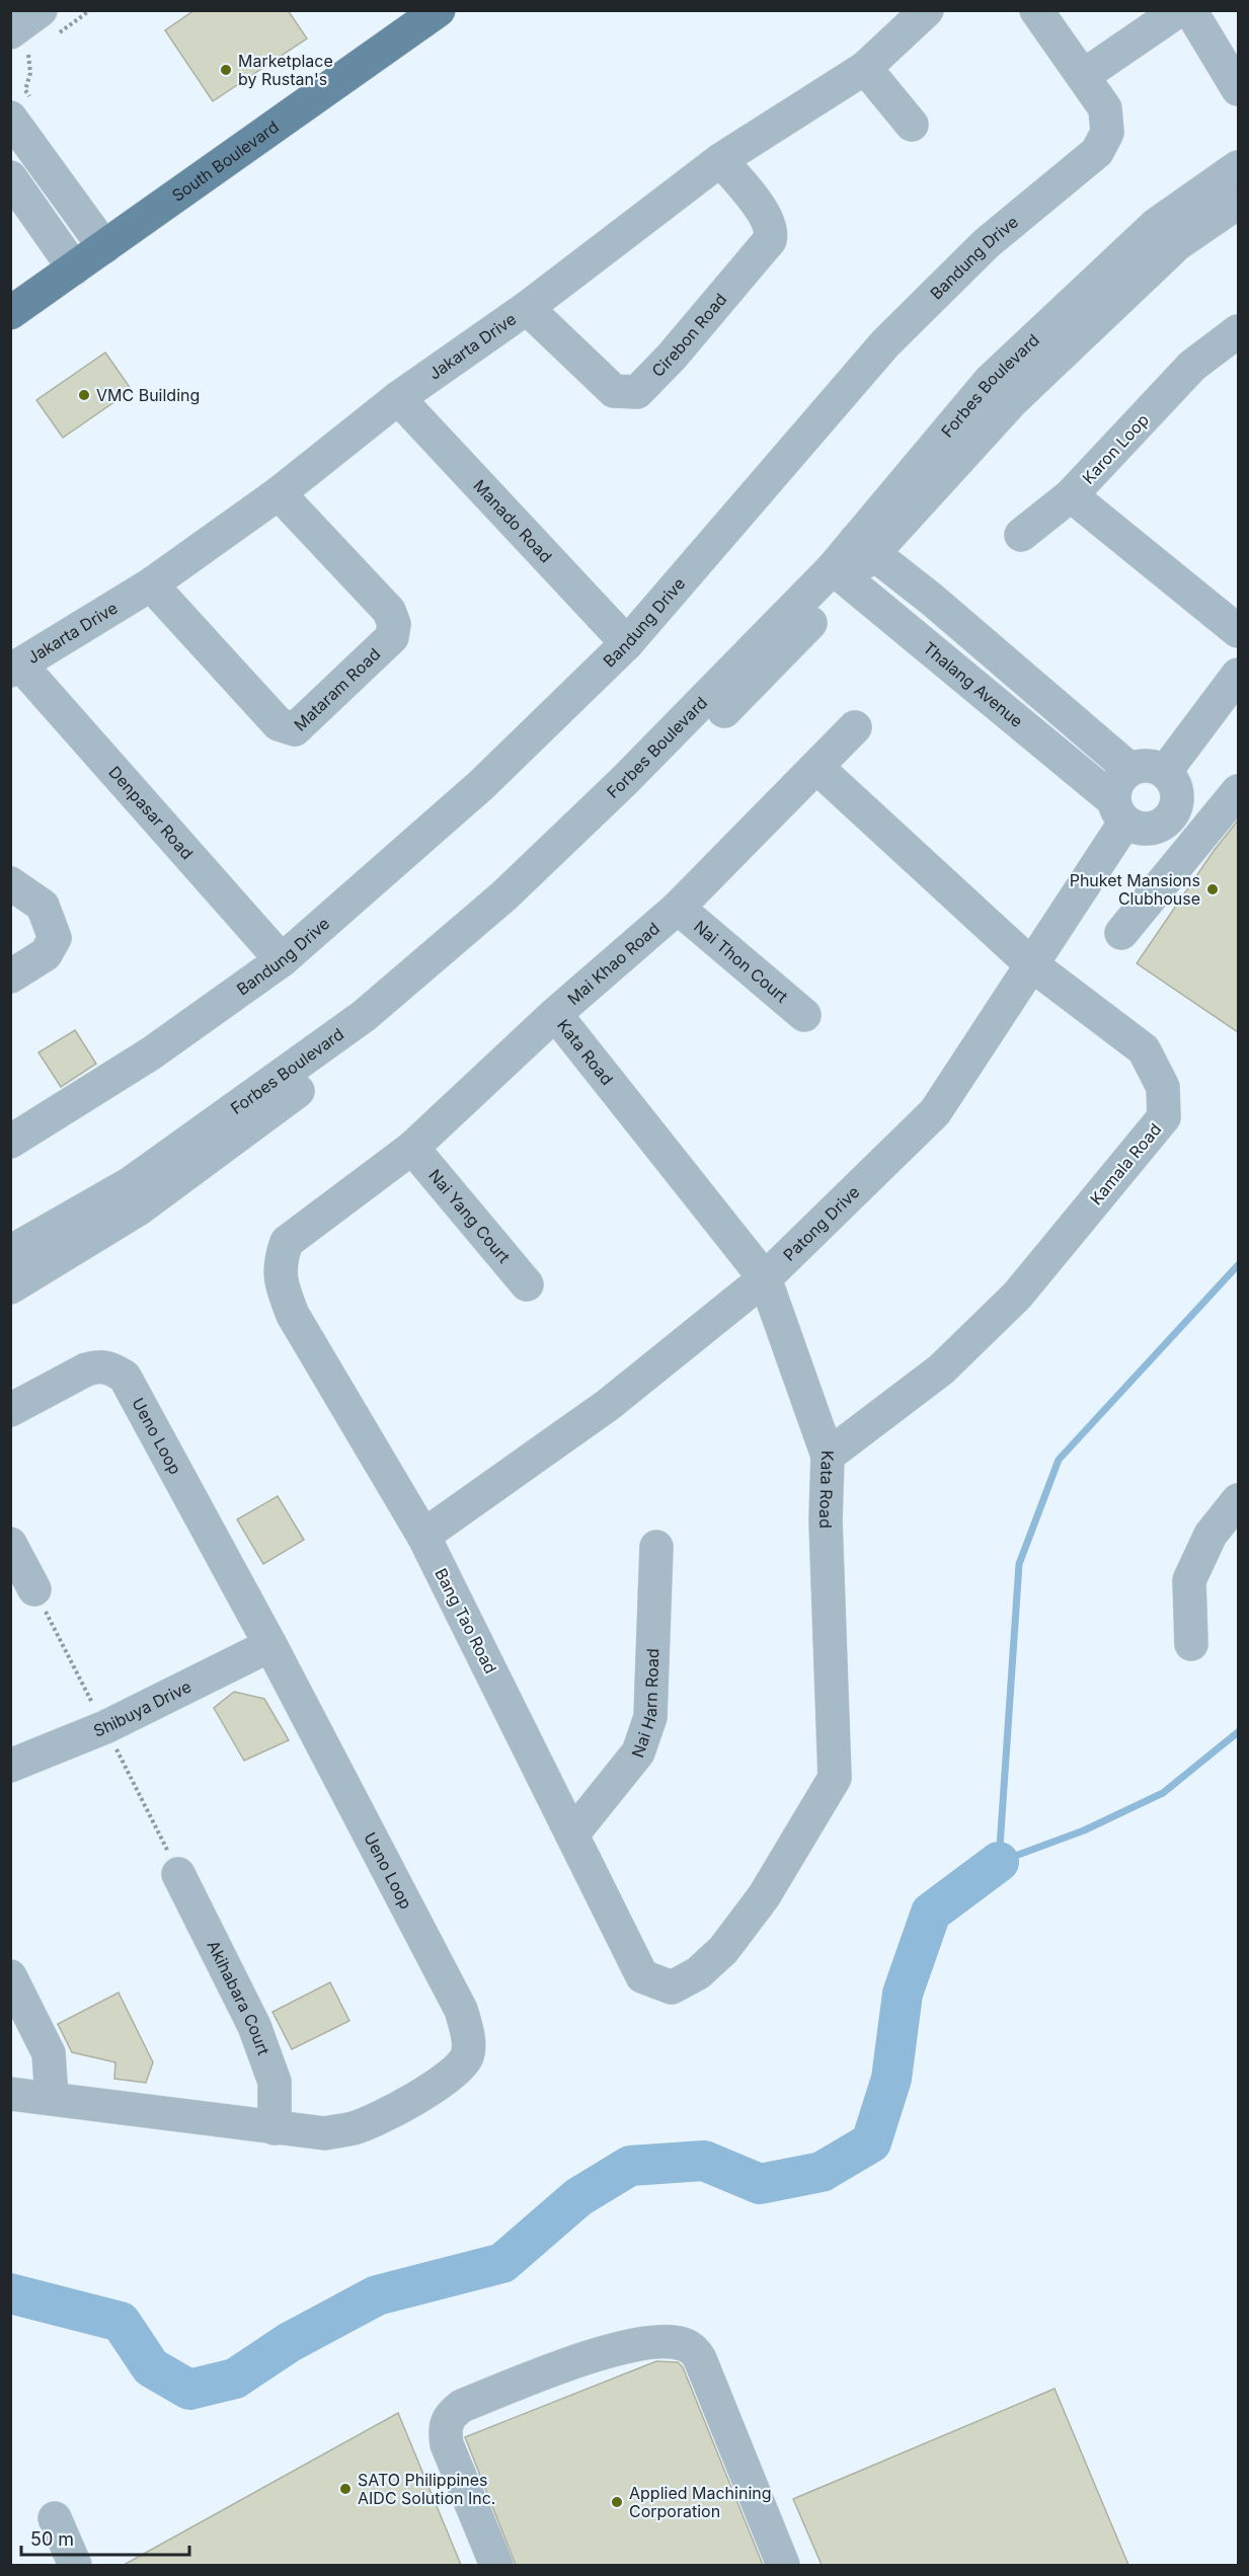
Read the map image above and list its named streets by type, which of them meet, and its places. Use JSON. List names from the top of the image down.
{
  "streets": {
    "main road": ["South Boulevard"],
    "street": [
      "Bandung Drive",
      "Cirebon Road",
      "Jakarta Drive",
      "Forbes Boulevard",
      "Karon Loop",
      "Manado Road",
      "Thalang Avenue",
      "Mataram Road",
      "Denpasar Road",
      "Nai Thon Court",
      "Mai Khao Road",
      "Kata Road",
      "Kamala Road",
      "Nai Yang Court",
      "Patong Drive",
      "Ueno Loop",
      "Bang Tao Road",
      "Nai Harn Road",
      "Shibuya Drive",
      "Akihabara Court"
    ]
  },
  "crossings": [
    ["Bandung Drive", "Manado Road"],
    ["Bandung Drive", "Denpasar Road"],
    ["Cirebon Road", "Jakarta Drive"],
    ["Jakarta Drive", "Manado Road"],
    ["Jakarta Drive", "Mataram Road"],
    ["Jakarta Drive", "Denpasar Road"],
    ["Forbes Boulevard", "Thalang Avenue"],
    ["Thalang Avenue", "Patong Drive"],
    ["Nai Thon Court", "Mai Khao Road"],
    ["Mai Khao Road", "Kata Road"],
    ["Mai Khao Road", "Kamala Road"],
    ["Mai Khao Road", "Nai Yang Court"],
    ["Mai Khao Road", "Bang Tao Road"],
    ["Kata Road", "Kamala Road"],
    ["Kata Road", "Patong Drive"],
    ["Kata Road", "Bang Tao Road"],
    ["Kamala Road", "Patong Drive"],
    ["Patong Drive", "Bang Tao Road"],
    ["Ueno Loop", "Shibuya Drive"],
    ["Ueno Loop", "Akihabara Court"],
    ["Bang Tao Road", "Nai Harn Road"]
  ],
  "places": [
    "Marketplace by Rustan's",
    "VMC Building",
    "Phuket Mansions Clubhouse",
    "SATO Philippines AIDC Solution Inc.",
    "Applied Machining Corporation"
  ],
  "scale_bar": "50 m"
}
